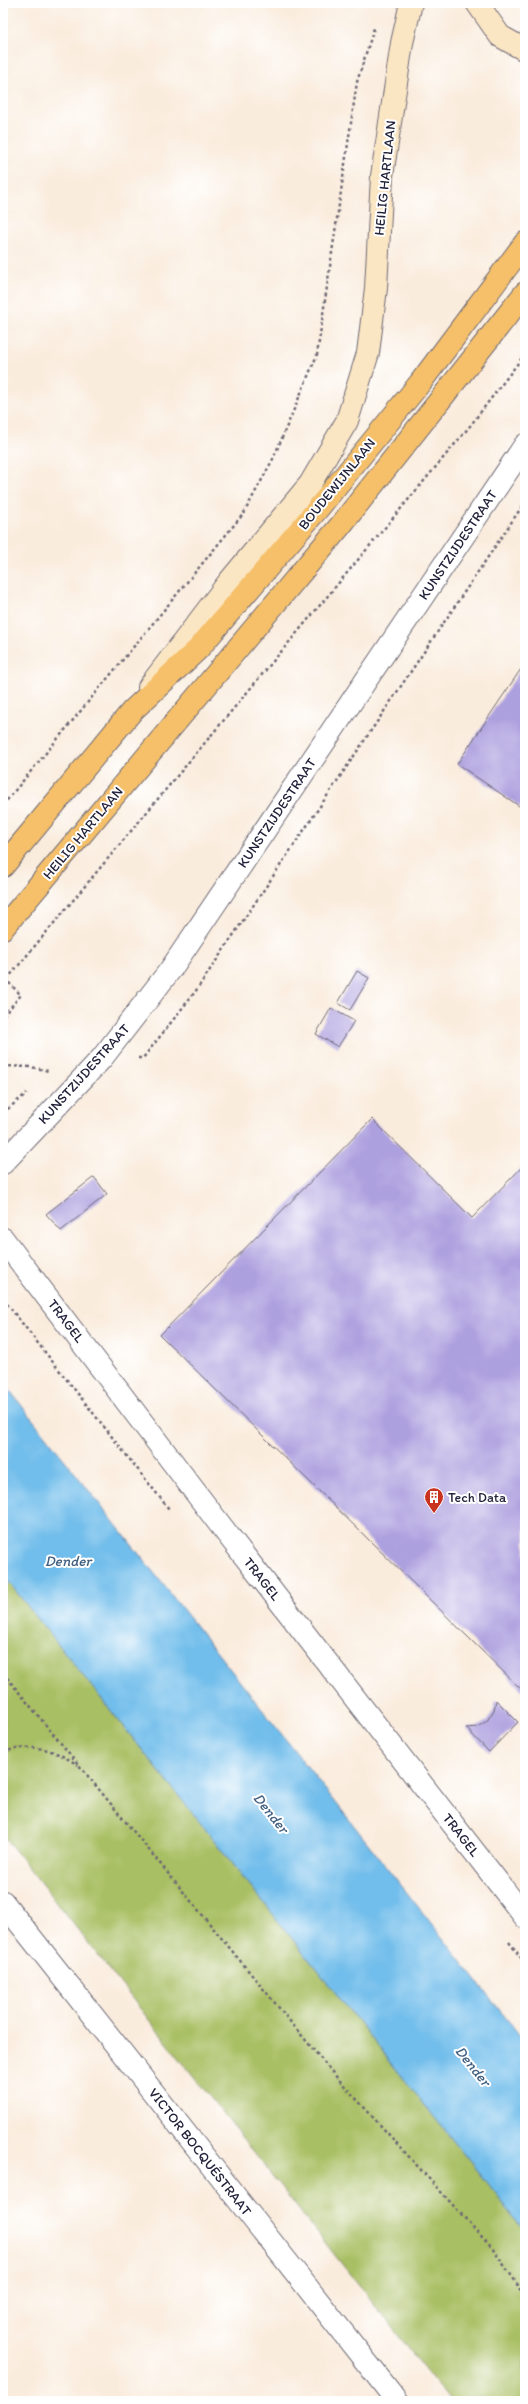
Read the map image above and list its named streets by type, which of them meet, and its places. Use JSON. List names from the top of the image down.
{
  "streets": {
    "main road": ["HEILIG HARTLAAN", "BOUDEWIJNLAAN"],
    "street": ["KUNSTZIJDESTRAAT", "TRAGEL", "VICTOR BOCQUÉSTRAAT"]
  },
  "crossings": [
    ["HEILIG HARTLAAN", "BOUDEWIJNLAAN"]
  ],
  "water": ["Dender"],
  "places": {
    "building": ["Tech Data"]
  }
}
